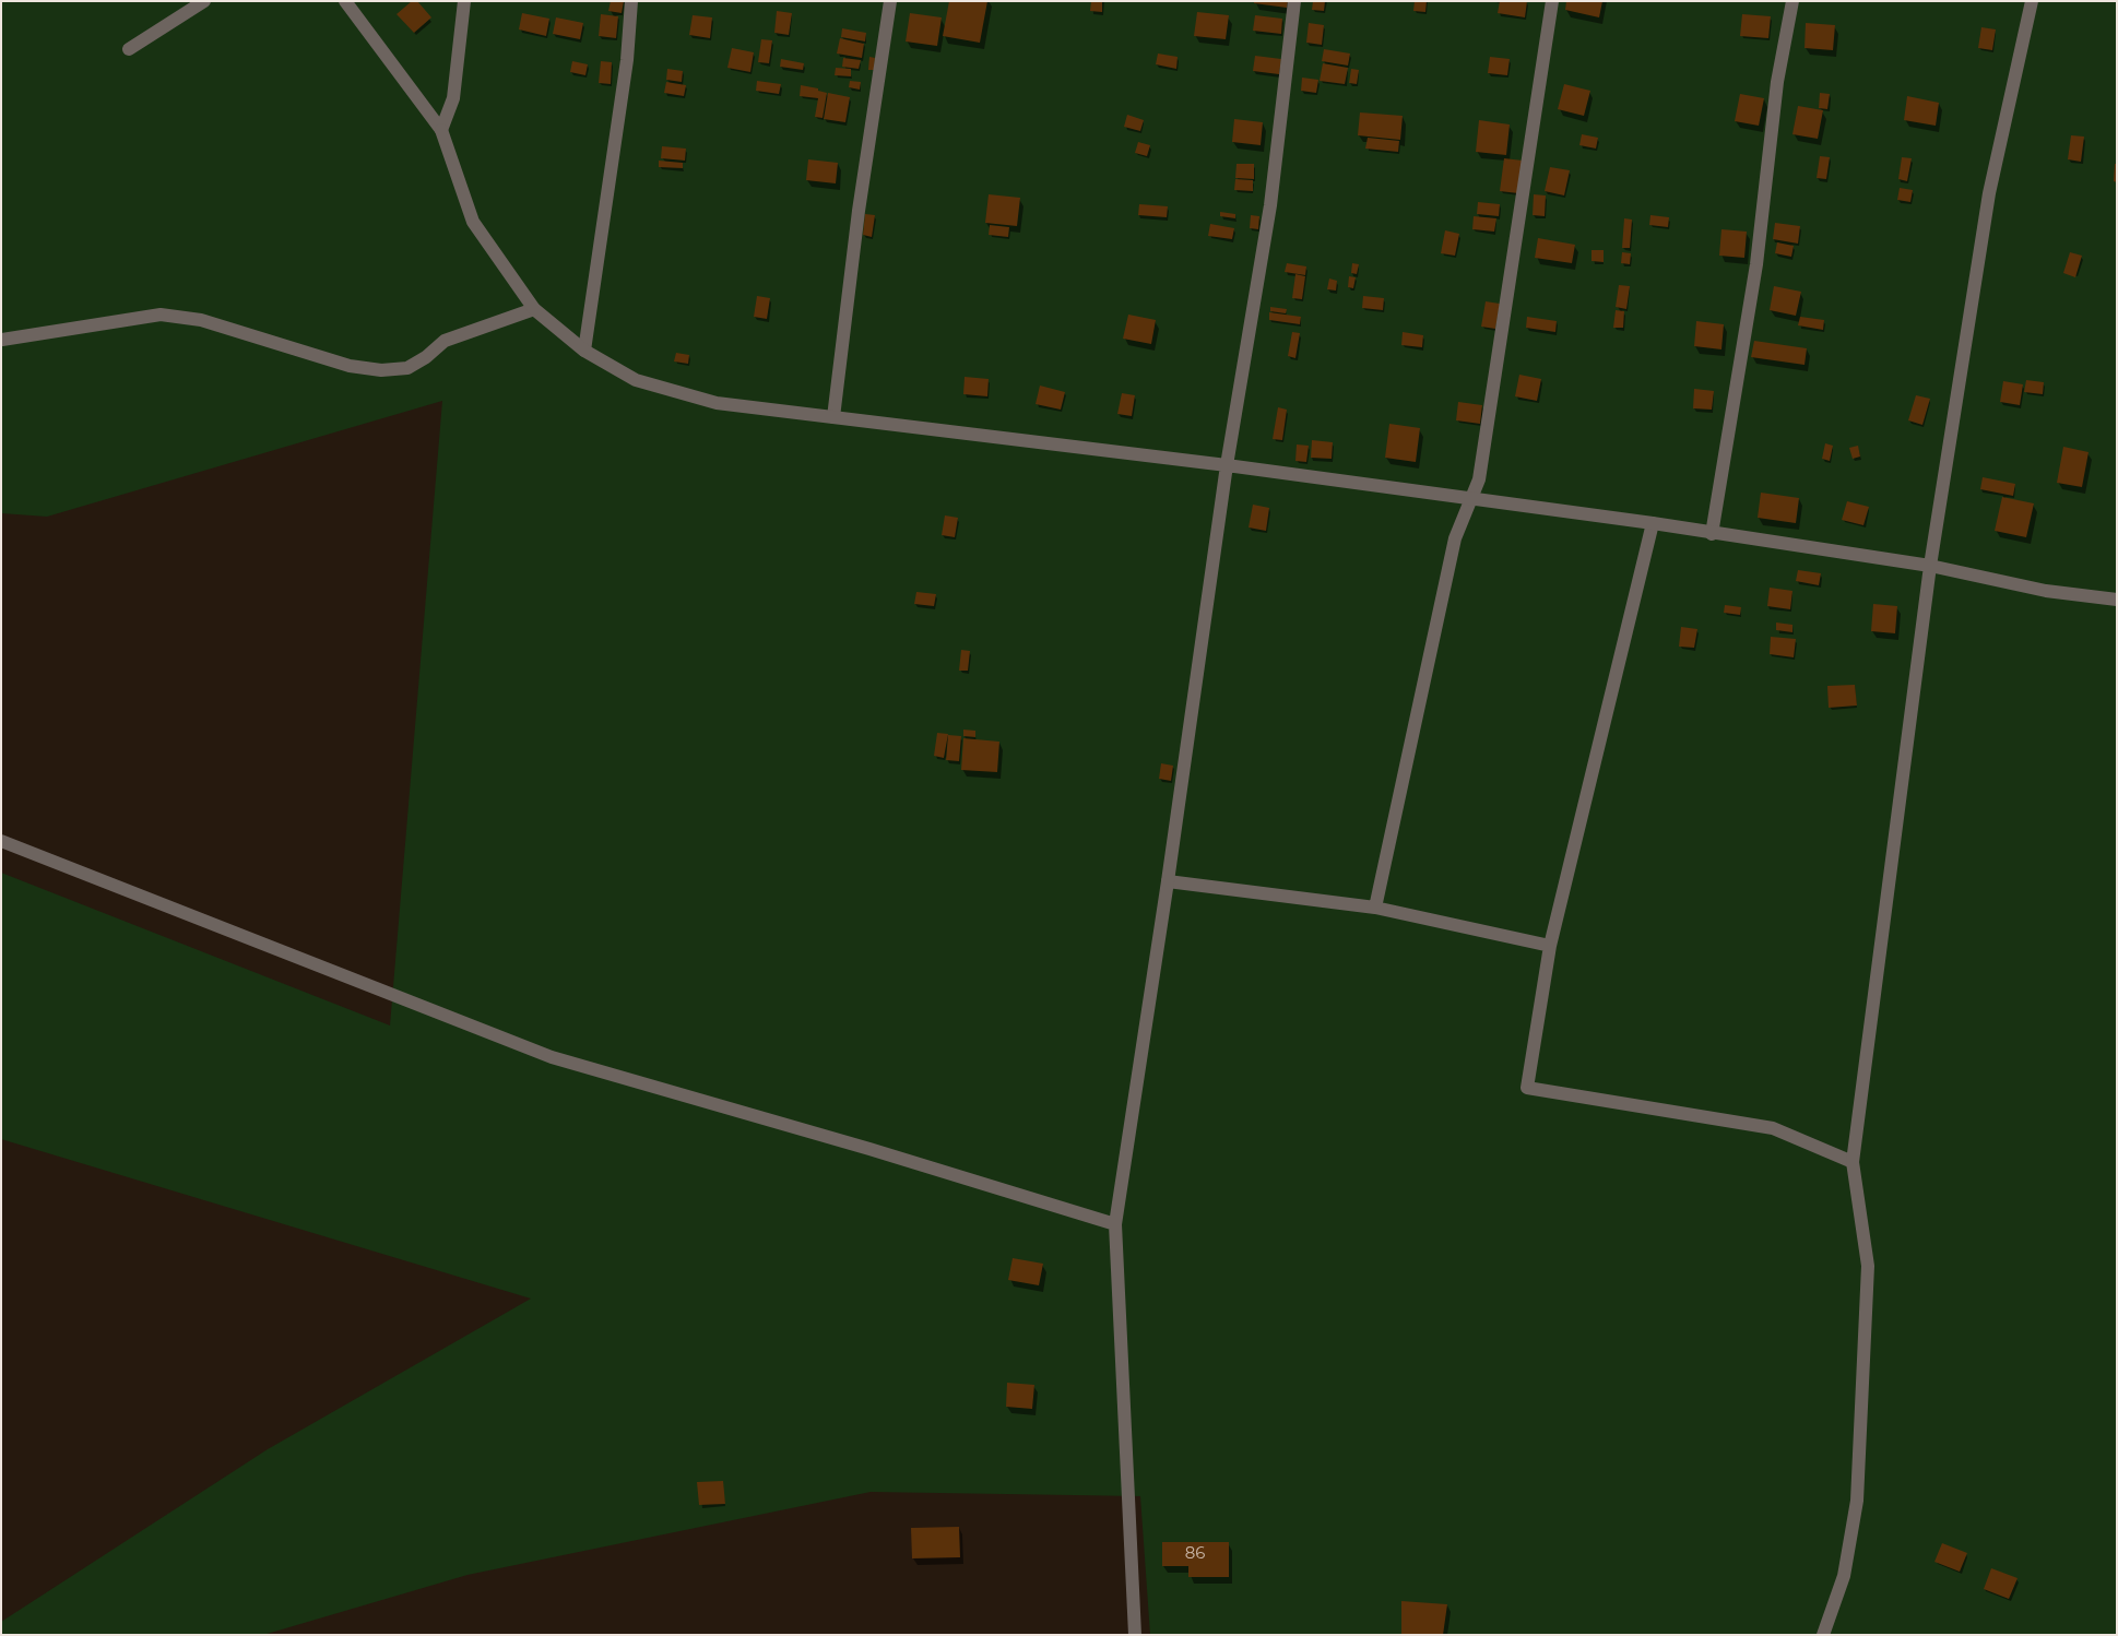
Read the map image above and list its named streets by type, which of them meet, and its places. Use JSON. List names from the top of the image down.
{
  "house_numbers": ["86"]
}
